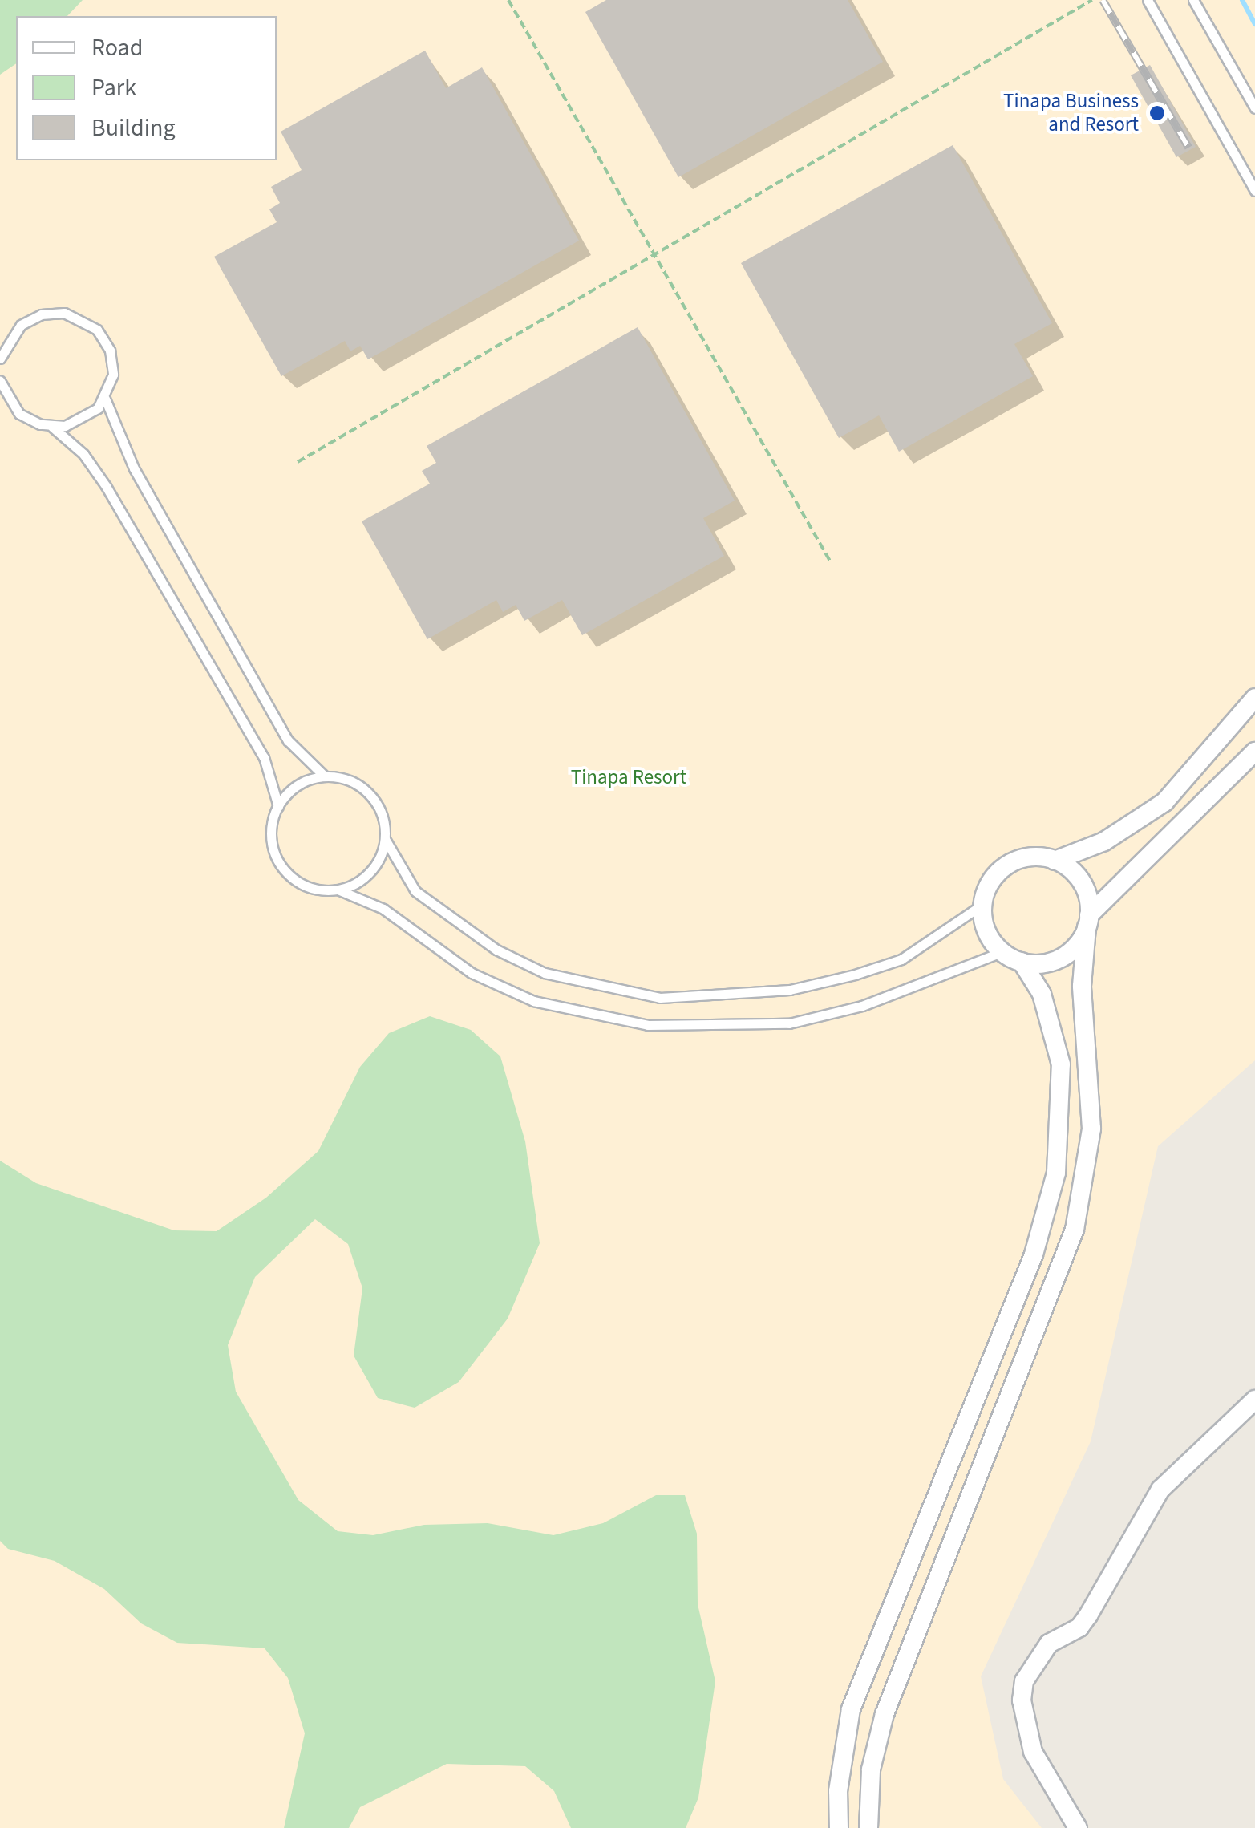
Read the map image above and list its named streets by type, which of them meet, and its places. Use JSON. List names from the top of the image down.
{
  "parks": ["Tinapa Resort"],
  "places": ["Tinapa Business and Resort"],
  "legend": ["Road", "Park", "Building"]
}
